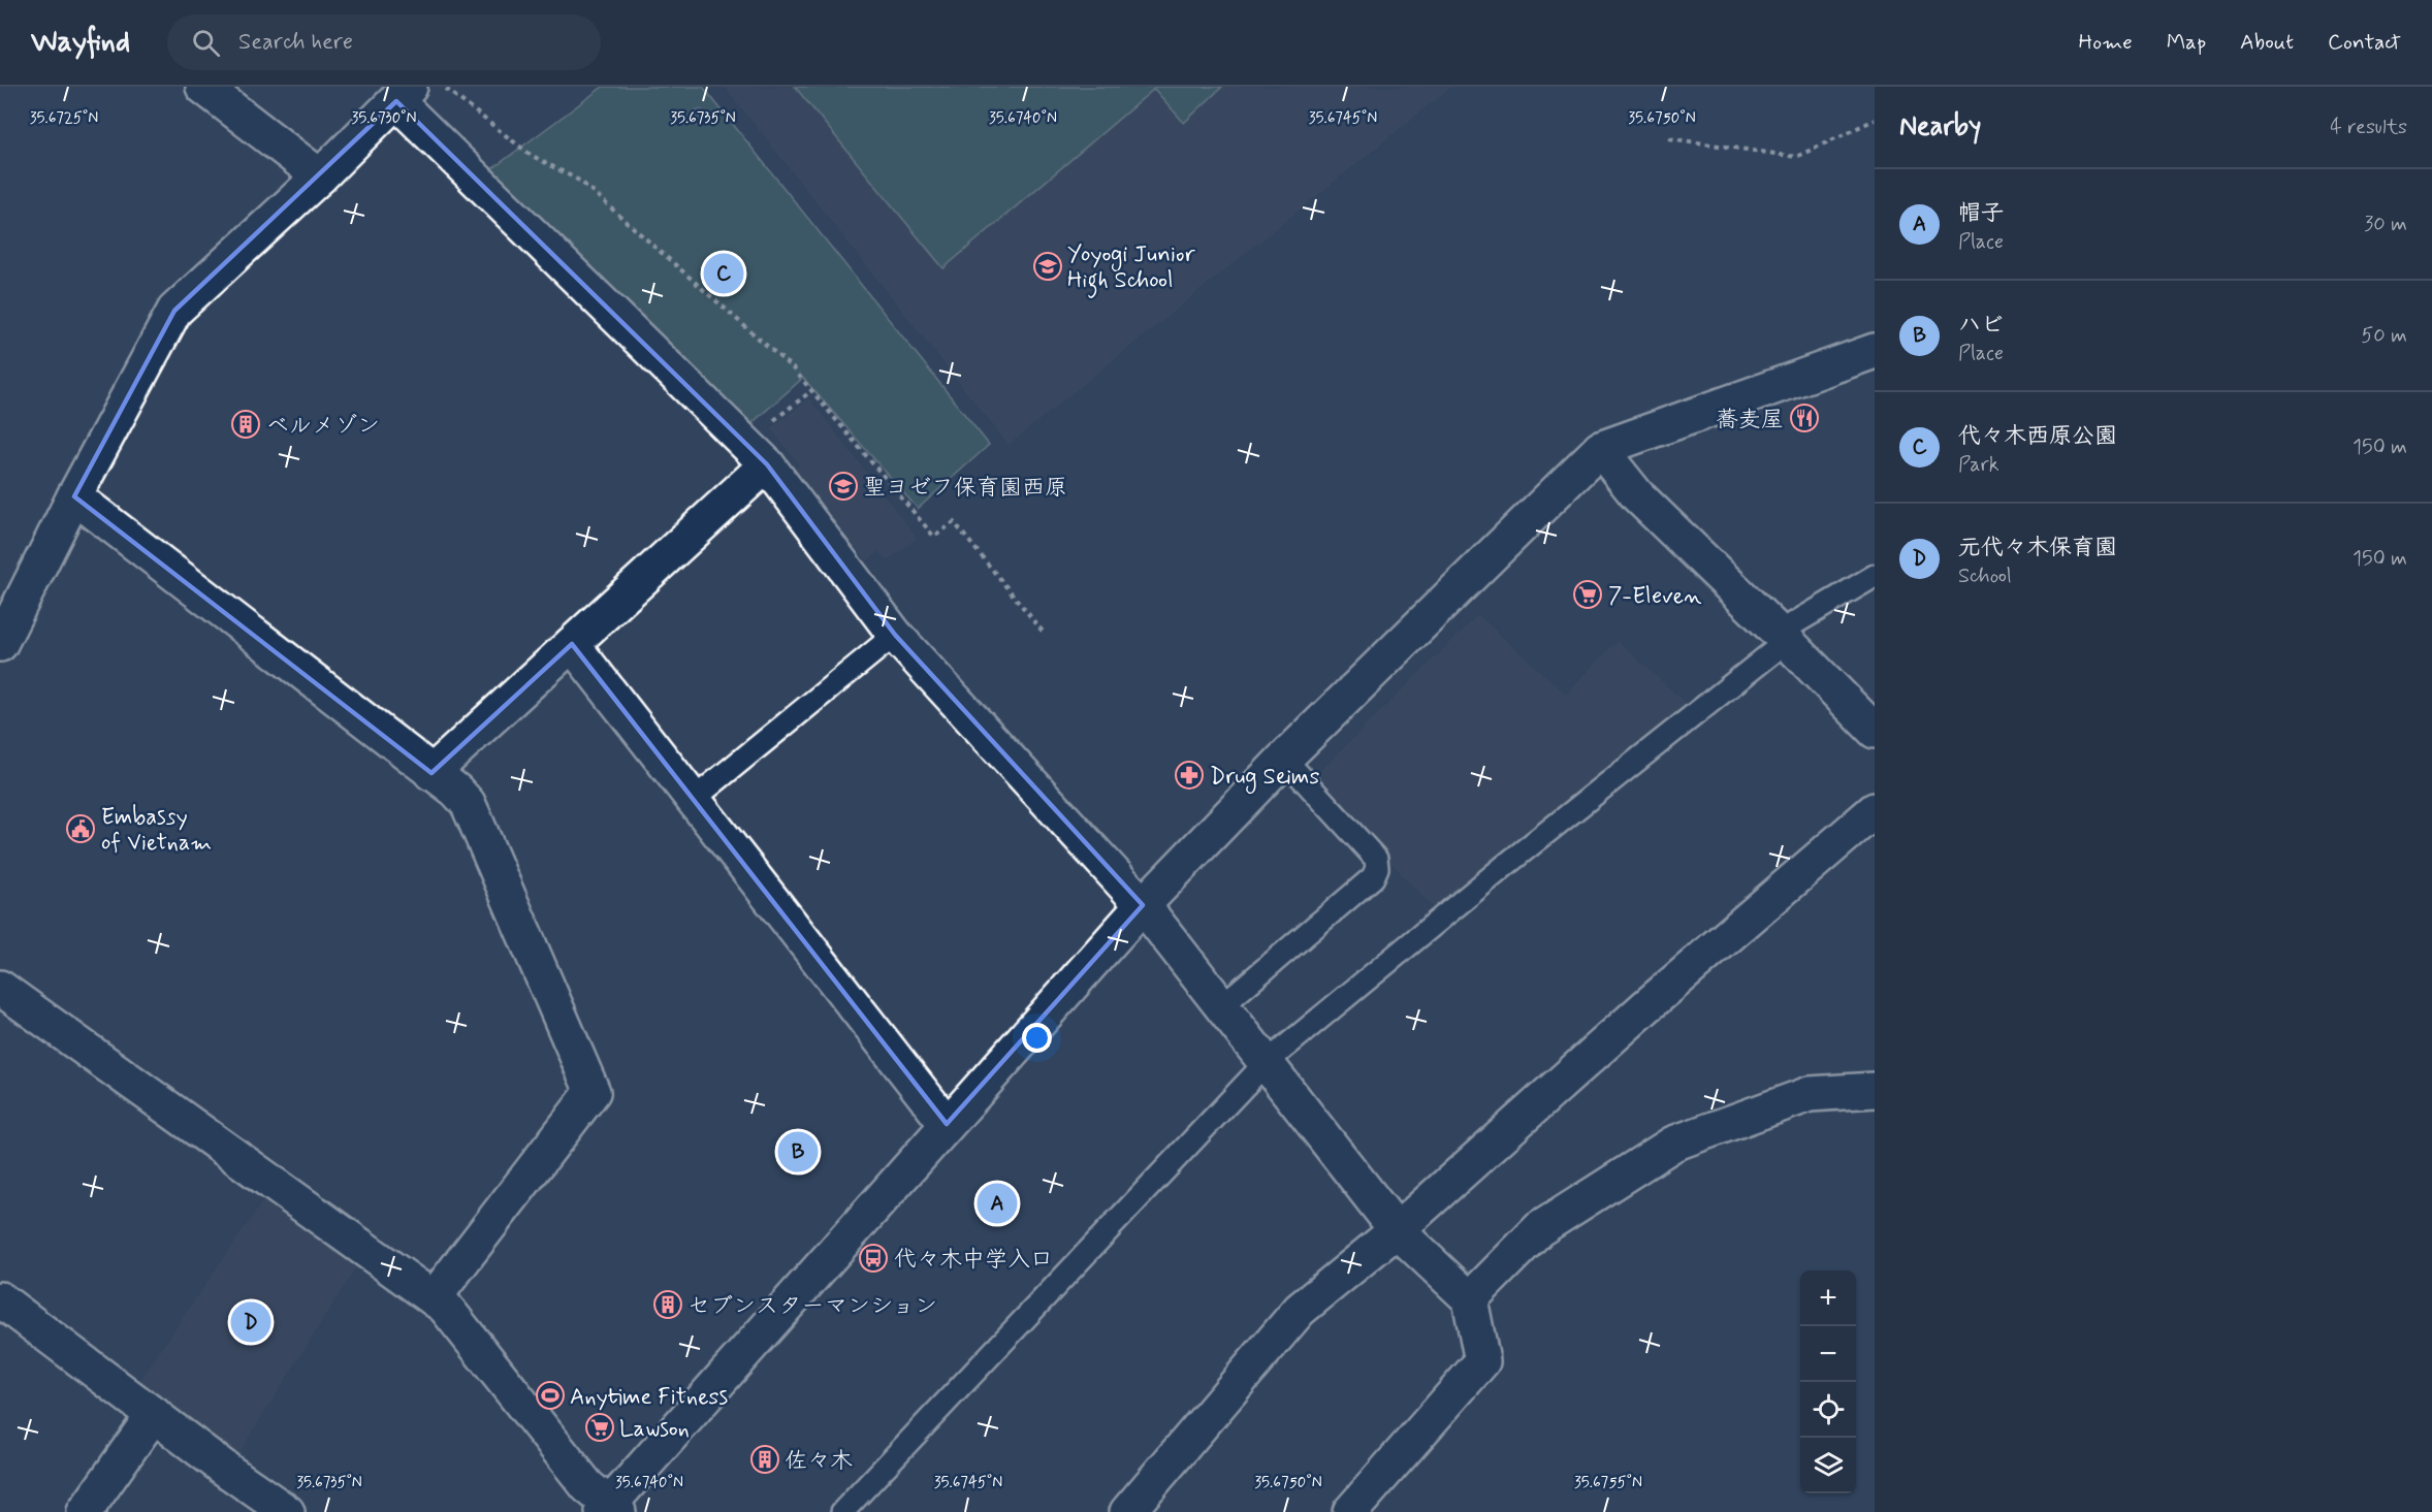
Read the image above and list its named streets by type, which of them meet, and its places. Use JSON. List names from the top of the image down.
{
  "places": {
    "school or university": ["Yoyogi Junior High School", "聖ヨゼフ保育園西原"],
    "restaurant": ["蕎麦屋"],
    "building": ["ベルメゾン", "セブンスターマンション", "佐々木"],
    "supermarket": ["7-Eleven", "Lawson"],
    "pharmacy": ["Drug Seims"],
    "public building": ["Embassy of Vietnam"],
    "bus stop": ["代々木中学入口"],
    "sports": ["Anytime Fitness"]
  },
  "page": {
    "header": "Wayfind",
    "search": "Search here",
    "nav": [
      "Home",
      "Map",
      "About",
      "Contact"
    ],
    "heading": ["Nearby", "4 results"],
    "list": [
      {
        "mark": "A",
        "name": "帽子",
        "note": "Place",
        "value": "30 m"
      },
      {
        "mark": "B",
        "name": "ハビ",
        "note": "Place",
        "value": "50 m"
      },
      {
        "mark": "C",
        "name": "代々木西原公園",
        "note": "Park",
        "value": "150 m"
      },
      {
        "mark": "D",
        "name": "元代々木保育園",
        "note": "School",
        "value": "150 m"
      }
    ],
    "pins": [
      "C",
      "B",
      "A",
      "D"
    ],
    "map_buttons": ["+", "−"]
  },
  "coordinates": [
    "35.6725°N",
    "35.6730°N",
    "35.6735°N",
    "35.6740°N",
    "35.6745°N",
    "35.6750°N",
    "35.6755°N"
  ]
}
